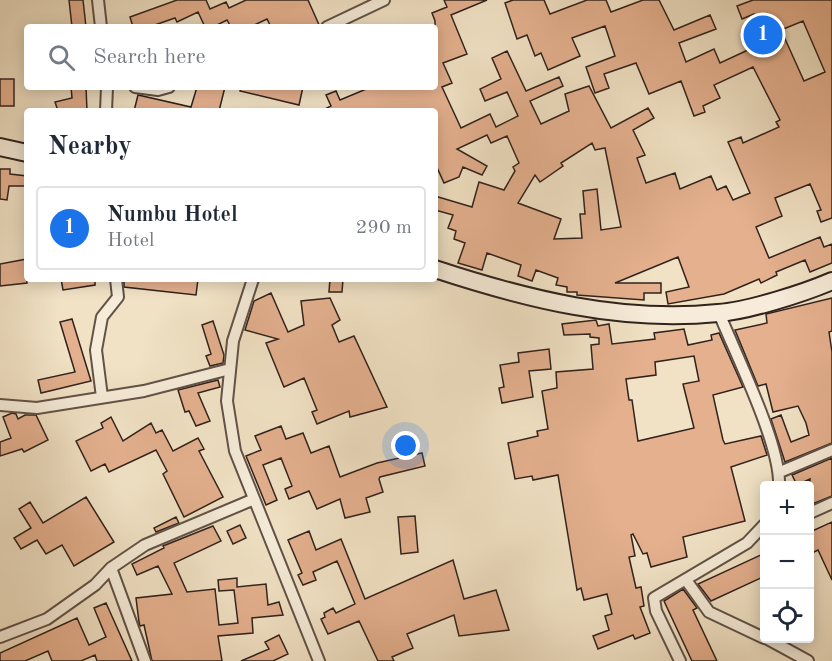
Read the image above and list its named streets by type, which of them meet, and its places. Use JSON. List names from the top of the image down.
{
  "page": {
    "pins": "1",
    "search": "Search here",
    "heading": "Nearby",
    "list": [
      {
        "mark": "1",
        "name": "Numbu Hotel",
        "note": "Hotel",
        "value": "290 m"
      }
    ],
    "map_buttons": ["+", "−"]
  }
}
